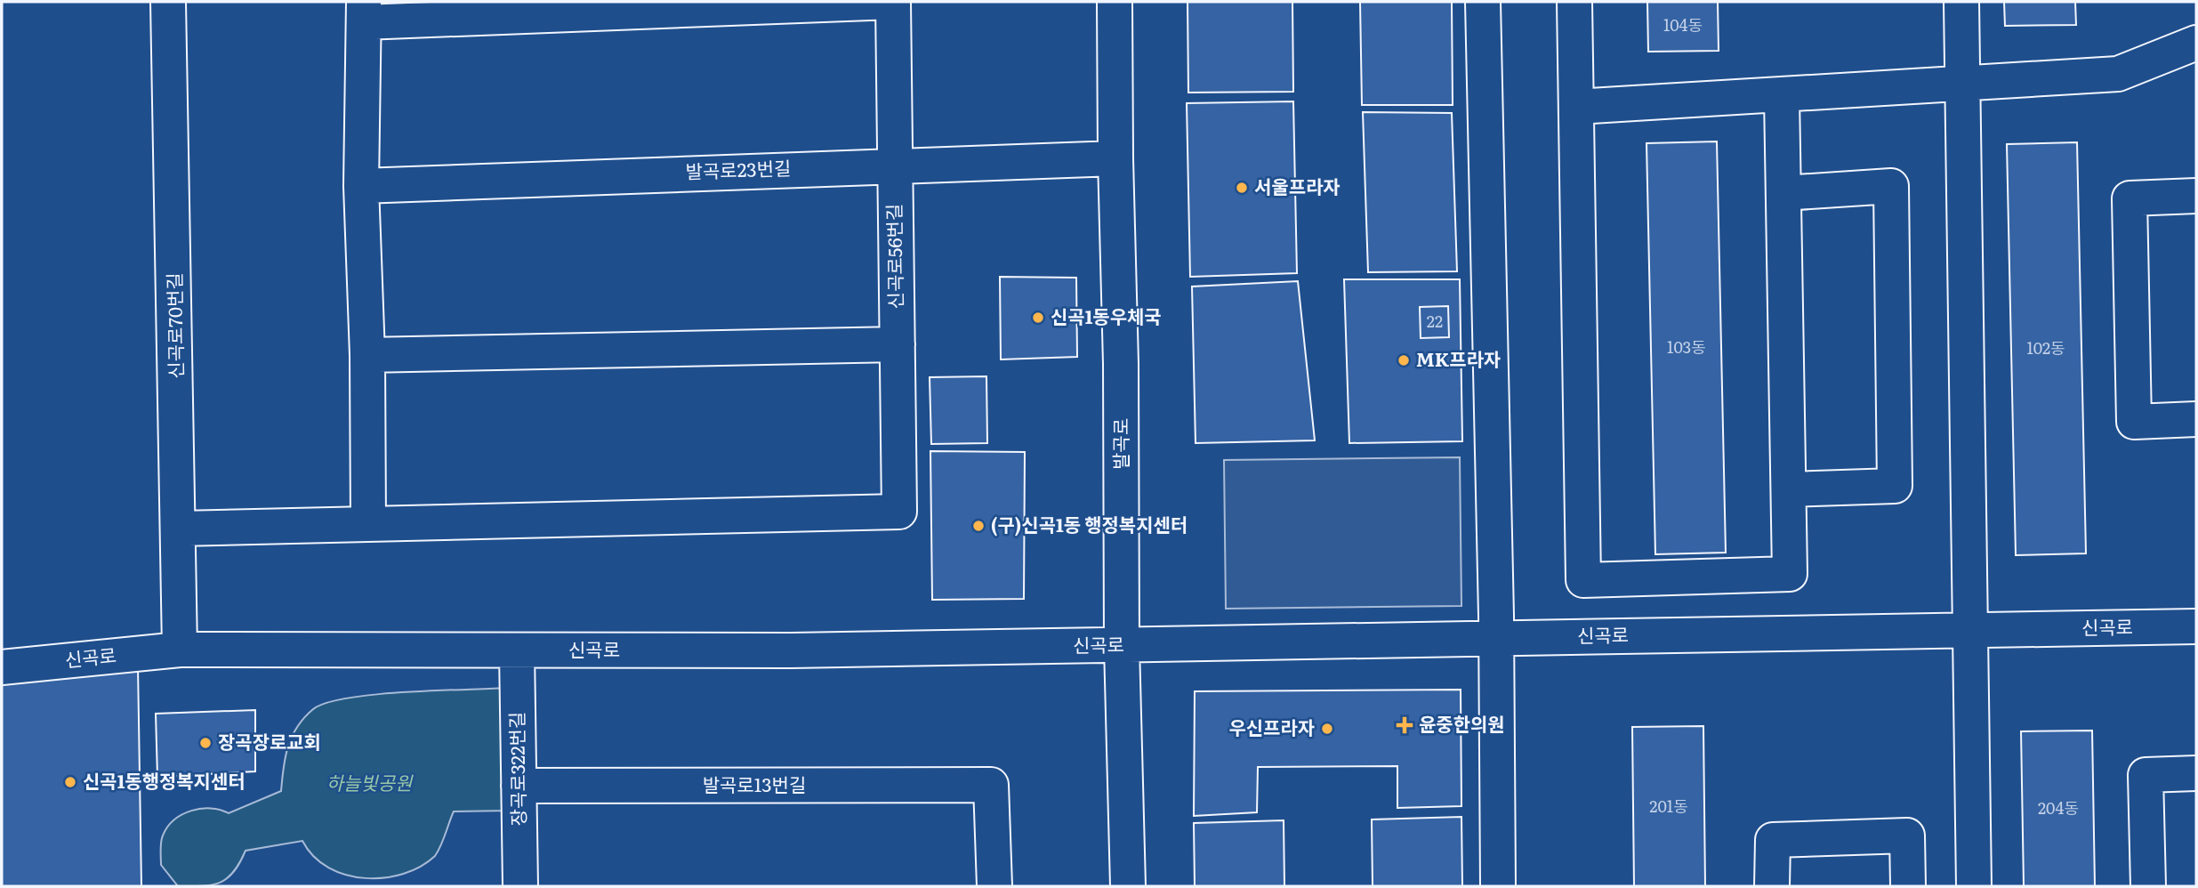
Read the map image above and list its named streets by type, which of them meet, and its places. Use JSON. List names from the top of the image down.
{
  "streets": {
    "street": [
      "발곡로23번길",
      "신곡로56번길",
      "신곡로70번길",
      "발곡로",
      "신곡로",
      "장곡로322번길",
      "발곡로13번길"
    ]
  },
  "crossings": [
    ["발곡로23번길", "신곡로56번길"],
    ["발곡로23번길", "발곡로"],
    ["신곡로70번길", "신곡로"],
    ["발곡로", "신곡로"],
    ["신곡로", "장곡로322번길"],
    ["장곡로322번길", "발곡로13번길"]
  ],
  "parks": ["하늘빛공원"],
  "places": {
    "other": [
      "서울프라자",
      "신곡1동우체국",
      "MK프라자",
      "(구)신곡1동 행정복지센터",
      "우신프라자",
      "장곡장로교회",
      "신곡1동행정복지센터"
    ],
    "health": ["윤중한의원"]
  },
  "house_numbers": [
    "104동",
    "22",
    "103동",
    "102동",
    "201동",
    "204동"
  ]
}
